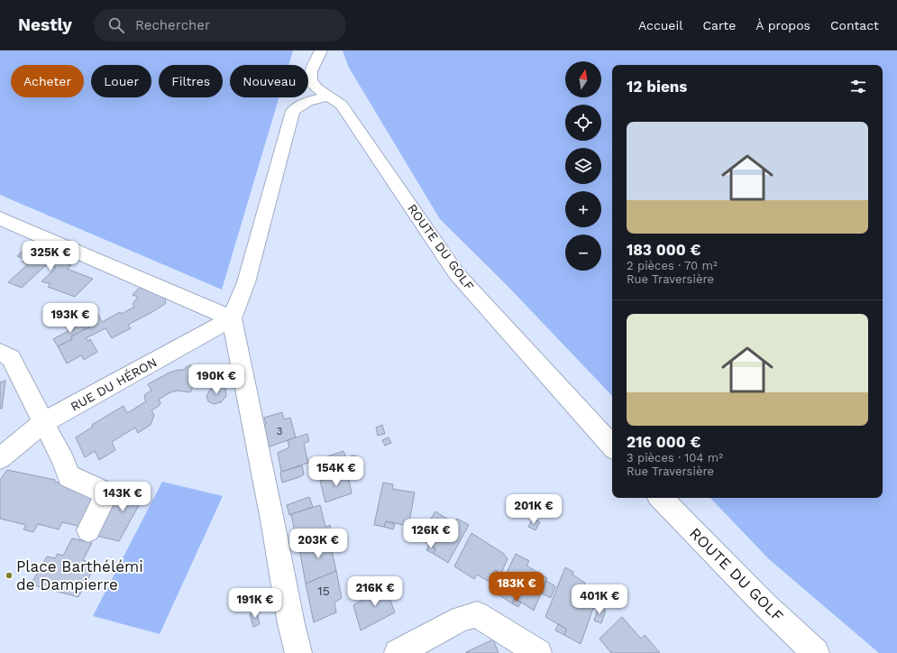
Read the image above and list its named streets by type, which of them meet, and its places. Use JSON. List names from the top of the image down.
{
  "streets": {
    "street": ["ROUTE DU GOLF", "RUE DU HÉRON"]
  },
  "places": ["Place Barthélémi de Dampierre"],
  "house_numbers": ["3", "15"],
  "north": "top",
  "page": {
    "header": "Nestly",
    "search": "Rechercher",
    "nav": [
      "Accueil",
      "Carte",
      "À propos",
      "Contact"
    ],
    "map_buttons": ["+", "−"],
    "chip": [
      "Acheter",
      "Louer",
      "Filtres",
      "Nouveau"
    ],
    "heading": "12 biens",
    "list": [
      {
        "name": "183 000 €",
        "note": "2 pièces · 70 m² · Rue Traversière"
      },
      {
        "name": "216 000 €",
        "note": "3 pièces · 104 m² · Rue Traversière"
      }
    ],
    "price": [
      "325K €",
      "193K €",
      "190K €",
      "154K €",
      "143K €",
      "201K €",
      "126K €",
      "203K €",
      "183K €",
      "216K €",
      "401K €",
      "191K €"
    ]
  }
}
